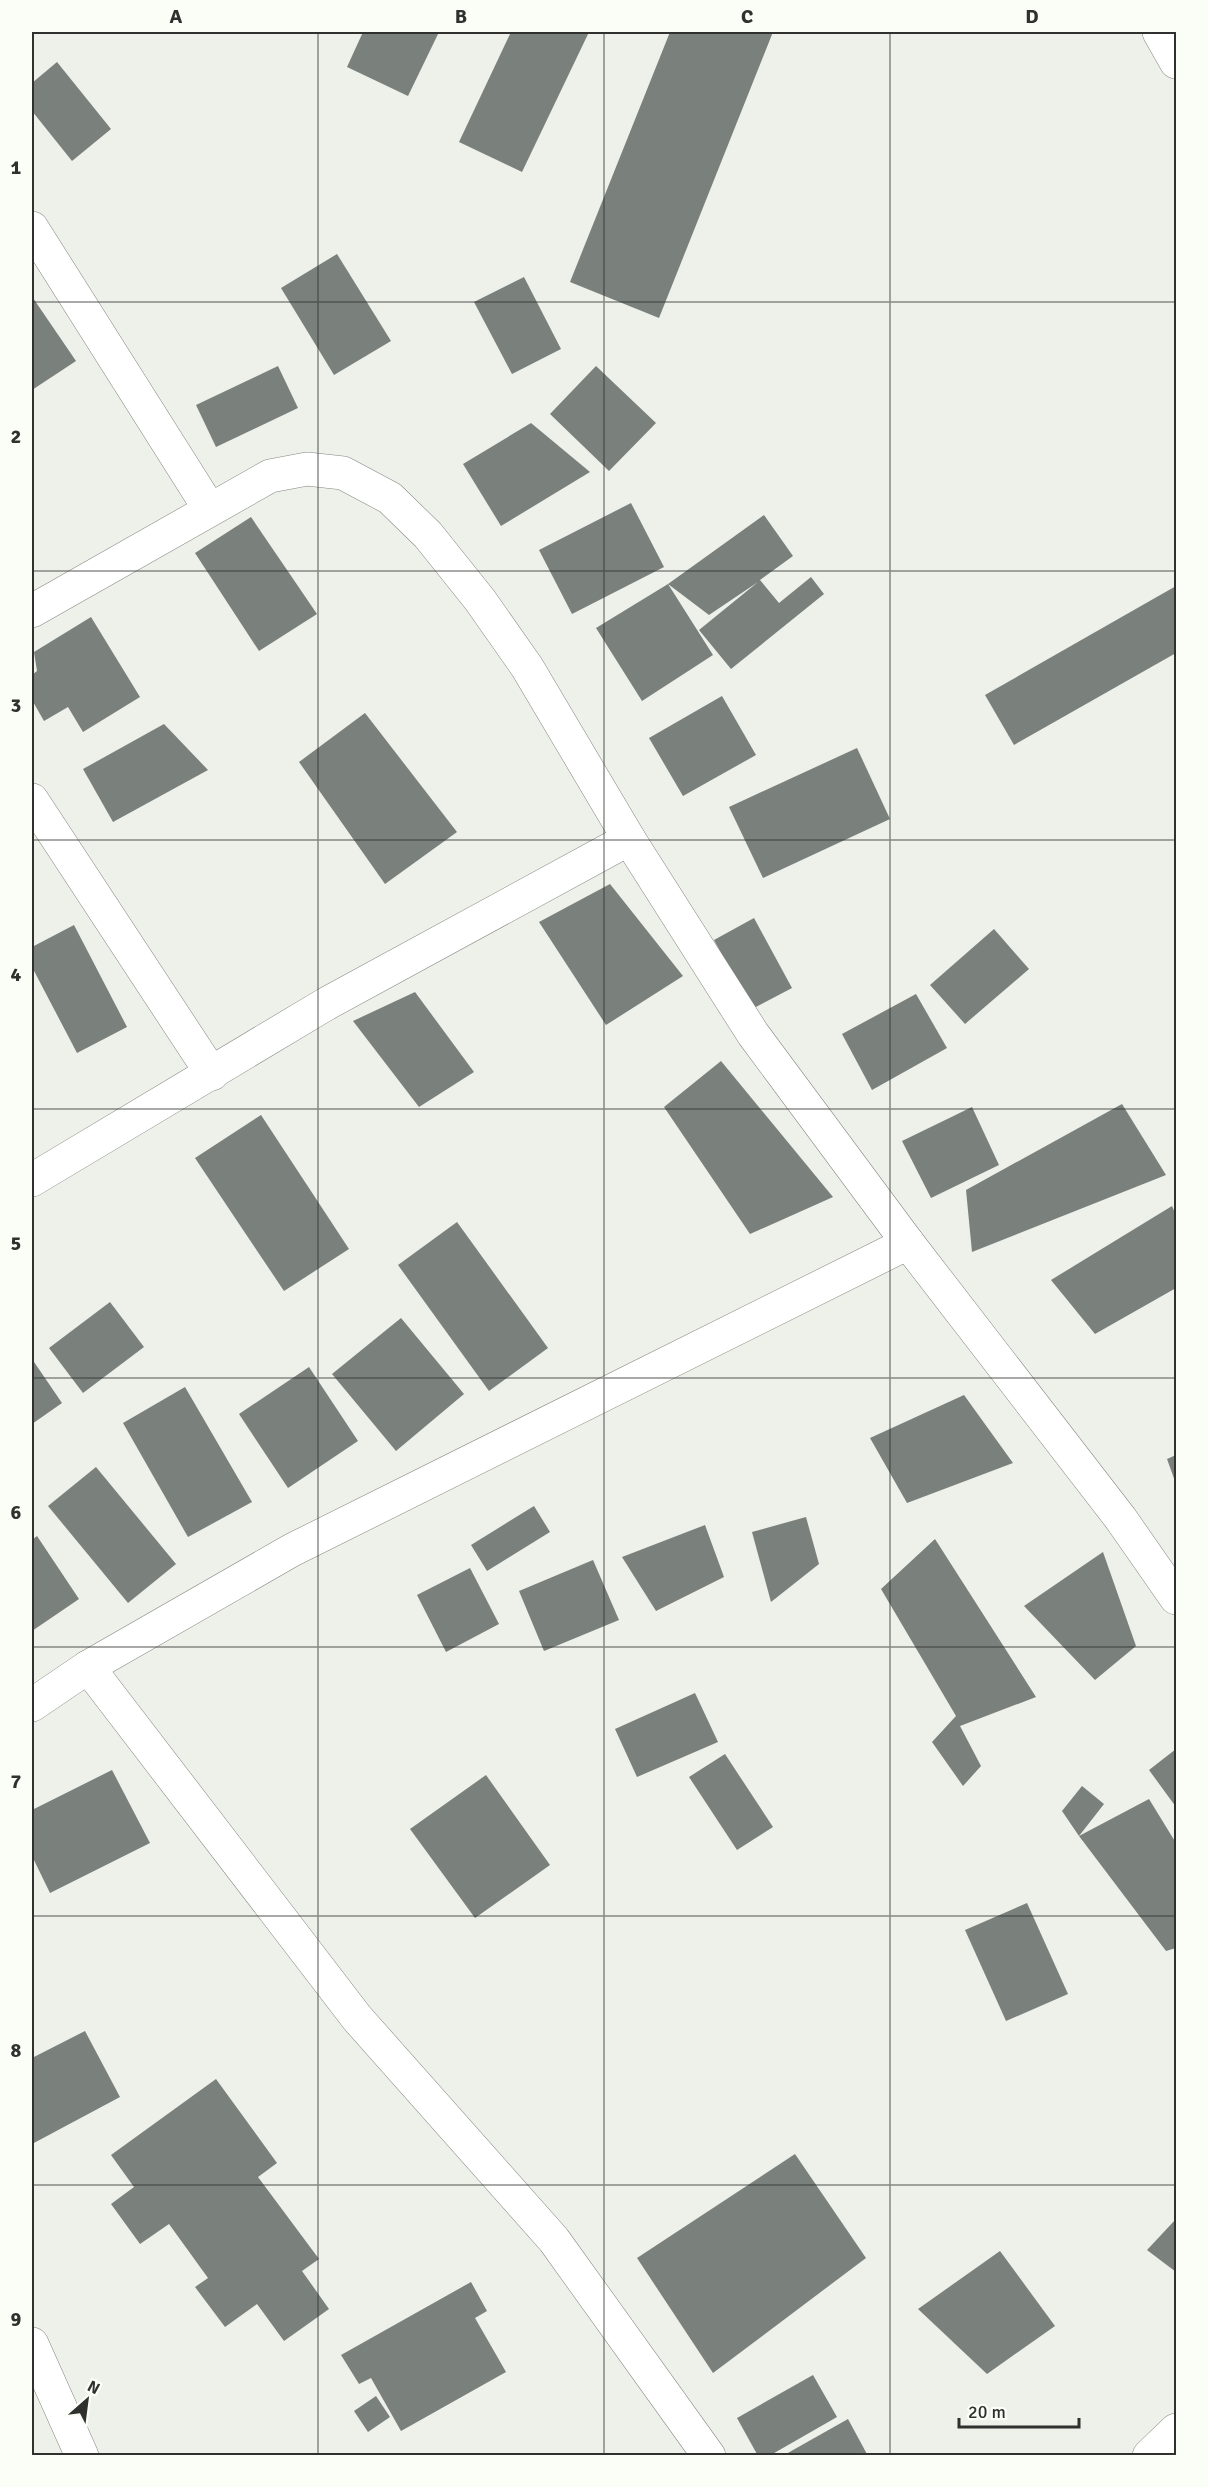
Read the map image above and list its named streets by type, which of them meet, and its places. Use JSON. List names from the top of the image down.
{
  "scale_bar": "20 m",
  "north": "top right",
  "grid": {
    "columns": [
      "A",
      "B",
      "C",
      "D"
    ],
    "rows": [
      "1",
      "2",
      "3",
      "4",
      "5",
      "6",
      "7",
      "8",
      "9"
    ]
  }
}
